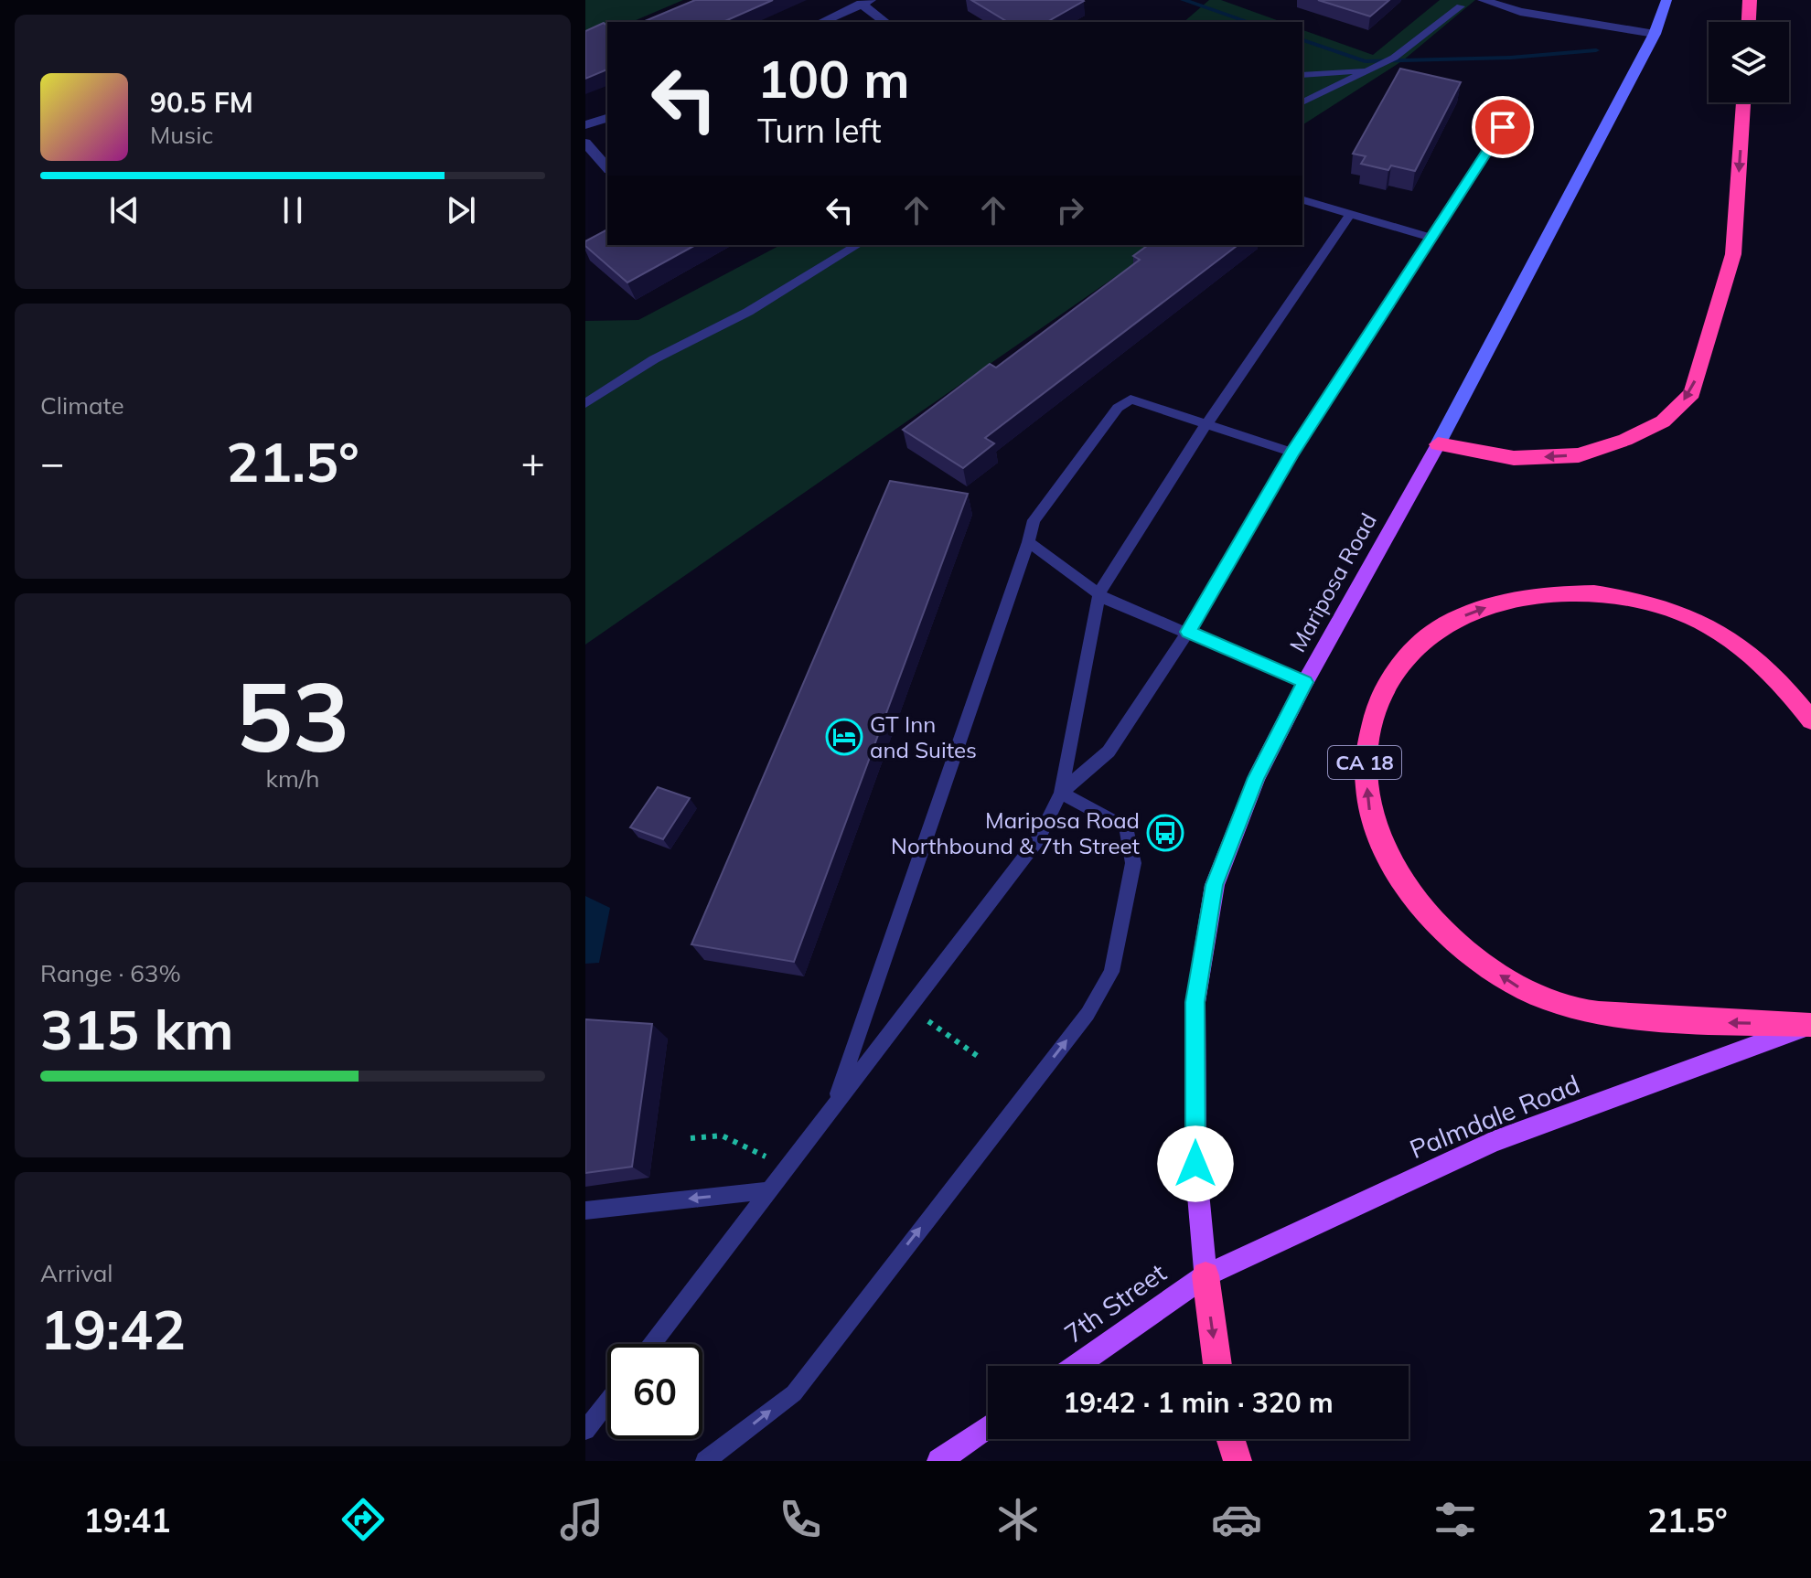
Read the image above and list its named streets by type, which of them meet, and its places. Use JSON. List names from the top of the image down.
{
  "streets": {
    "highway": ["CA 18"],
    "main road": ["Mariposa Road", "Palmdale Road", "7th Street"]
  },
  "crossings": [
    ["Mariposa Road", "Palmdale Road"],
    ["Mariposa Road", "7th Street"],
    ["CA 18", "Palmdale Road"],
    ["Palmdale Road", "7th Street"]
  ],
  "places": {
    "hotel": ["GT Inn and Suites"],
    "bus stop": ["Mariposa Road Northbound & 7th Street"]
  },
  "page": {
    "turn": ["100 m", "Turn left"],
    "song": ["90.5 FM", "Music"],
    "tile": [
      "Climate",
      ["53", "km/h"],
      ["Range · 63%", "315 km"],
      ["Arrival", "19:42"]
    ],
    "heat": ["−", "21.5°", "+"],
    "limit": "60",
    "trip": "19:42 · 1 min · 320 m",
    "tabs": ["19:41", "21.5°"]
  }
}
